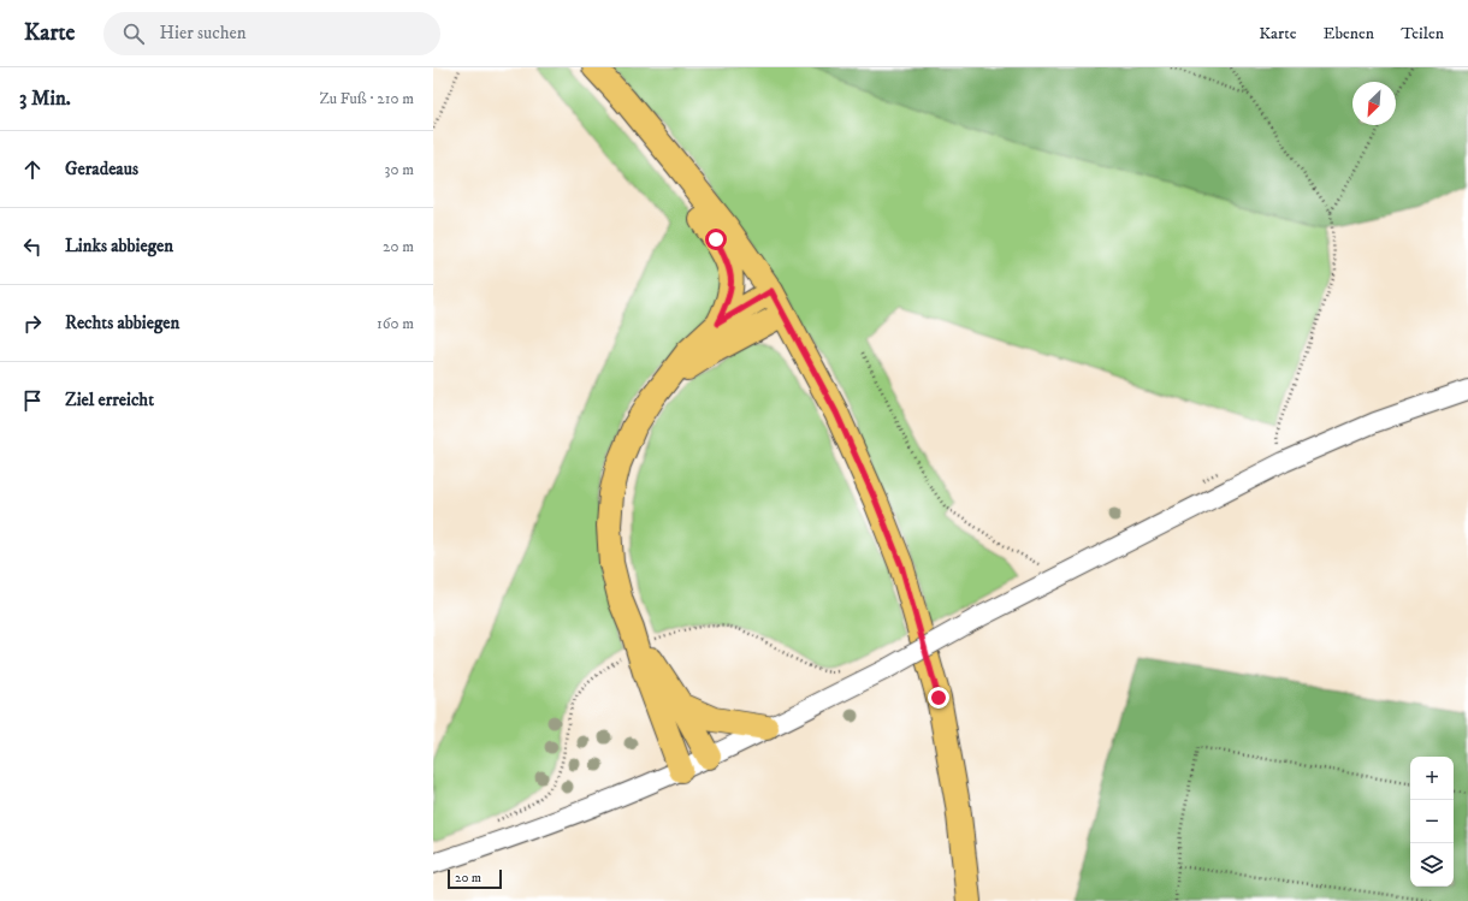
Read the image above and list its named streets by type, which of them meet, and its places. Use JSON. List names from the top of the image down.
{
  "scale_bar": "20 m",
  "north": "bottom left",
  "page": {
    "header": "Karte",
    "search": "Hier suchen",
    "nav": ["Karte", "Ebenen", "Teilen"],
    "heading": ["3 Min.", "Zu Fuß · 210 m"],
    "list": [
      ["Geradeaus", "30 m"],
      ["Links abbiegen", "20 m"],
      ["Rechts abbiegen", "160 m"],
      "Ziel erreicht"
    ],
    "map_buttons": ["+", "−"],
    "scale": "20 m"
  }
}
